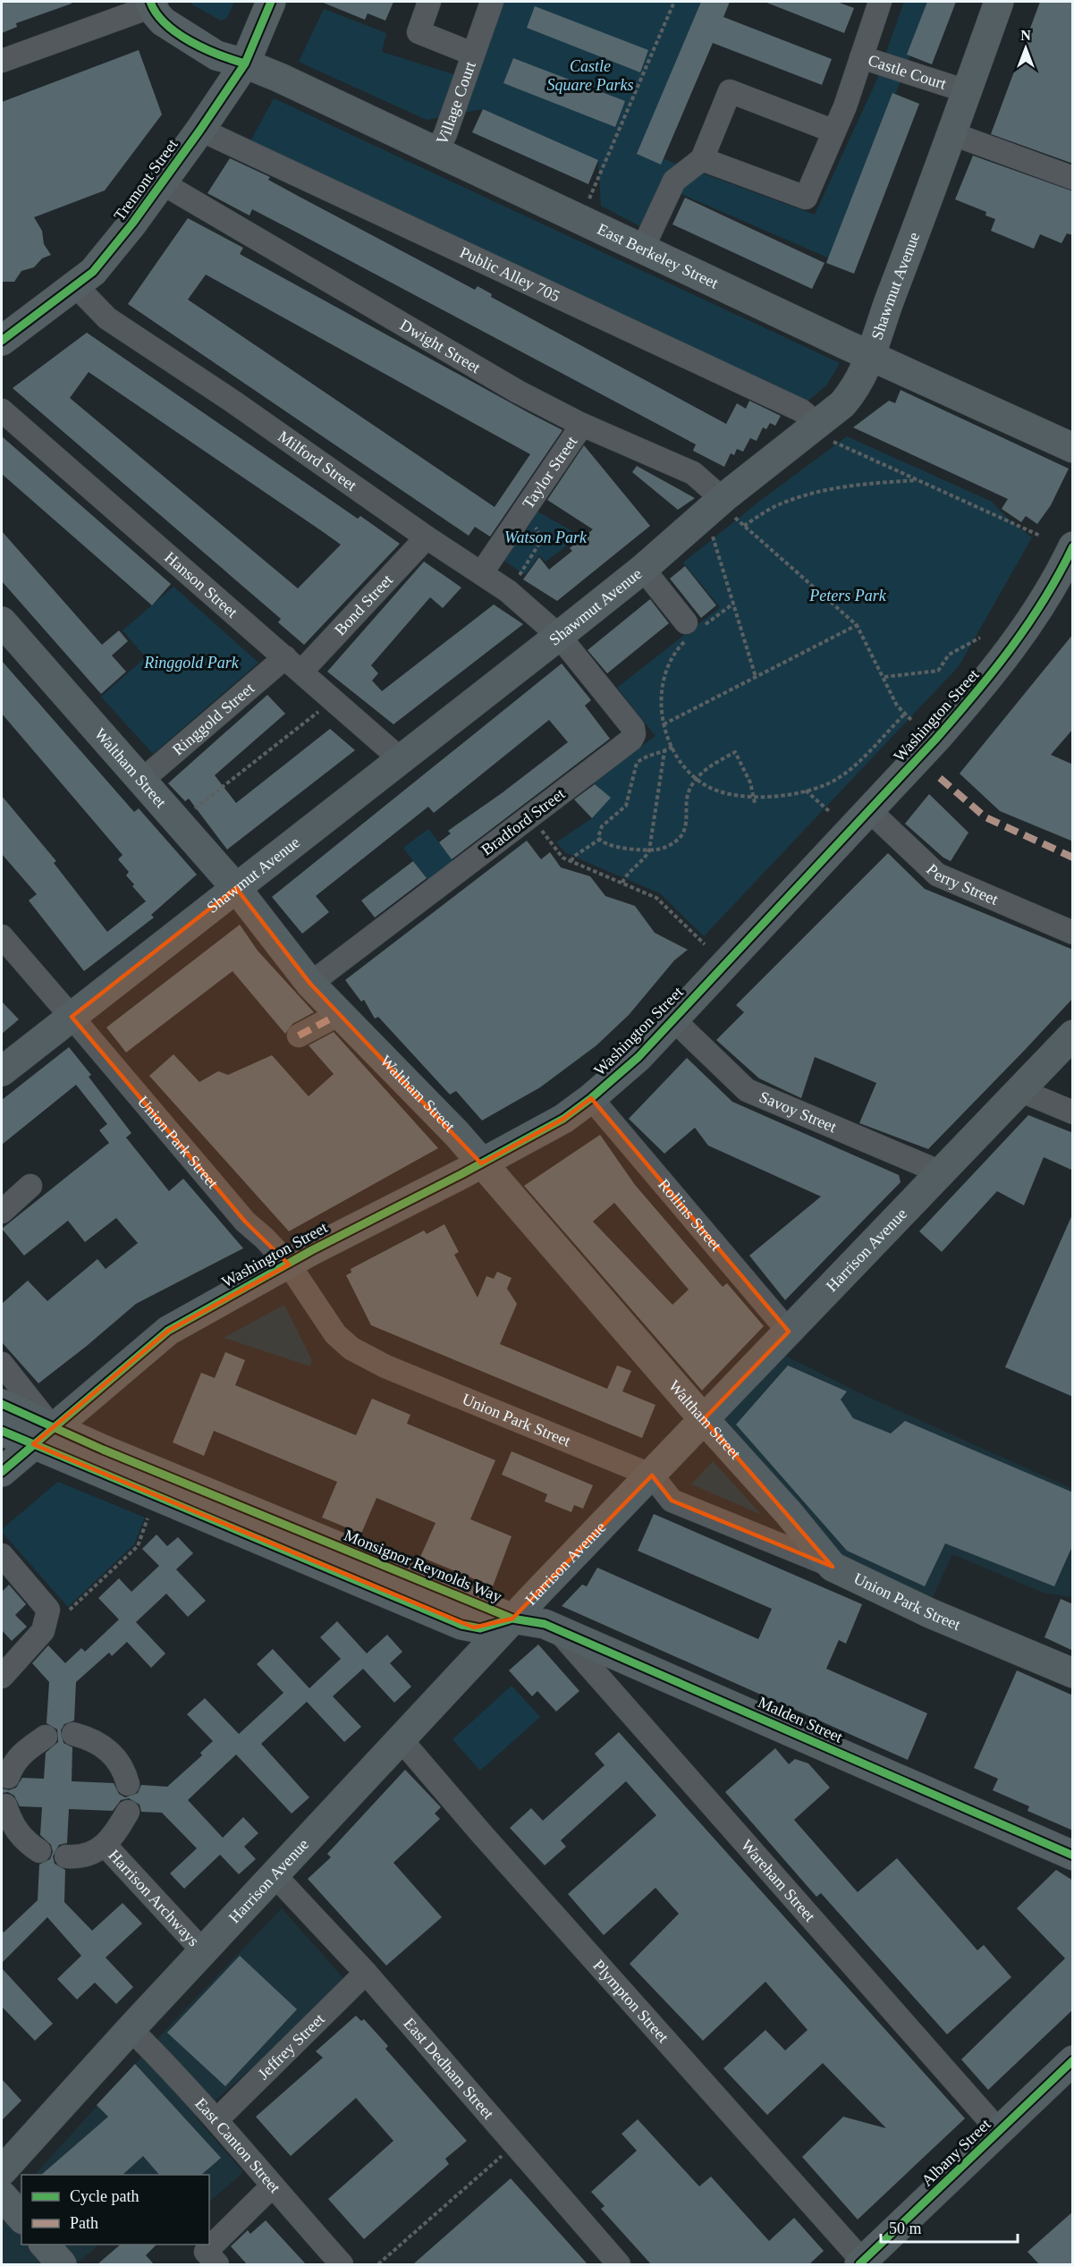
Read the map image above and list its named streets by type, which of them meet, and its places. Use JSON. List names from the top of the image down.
{
  "streets": {
    "main road": [
      "Tremont Street",
      "East Berkeley Street",
      "Shawmut Avenue",
      "Washington Street",
      "Waltham Street",
      "Union Park Street",
      "Harrison Avenue",
      "Monsignor Reynolds Way",
      "Malden Street",
      "Albany Street"
    ],
    "street": [
      "Castle Court",
      "Village Court",
      "Public Alley 705",
      "Dwight Street",
      "Milford Street",
      "Taylor Street",
      "Hanson Street",
      "Bond Street",
      "Ringgold Street",
      "Bradford Street",
      "Perry Street",
      "Savoy Street",
      "Rollins Street",
      "Wareham Street",
      "Harrison Archways",
      "Plympton Street",
      "Jeffrey Street",
      "East Dedham Street",
      "East Canton Street"
    ]
  },
  "crossings": [
    ["Castle Court", "Shawmut Avenue"],
    ["Village Court", "East Berkeley Street"],
    ["Tremont Street", "East Berkeley Street"],
    ["Tremont Street", "Public Alley 705"],
    ["Tremont Street", "Dwight Street"],
    ["Tremont Street", "Milford Street"],
    ["East Berkeley Street", "Shawmut Avenue"],
    ["Public Alley 705", "Shawmut Avenue"],
    ["Shawmut Avenue", "Dwight Street"],
    ["Shawmut Avenue", "Milford Street"],
    ["Shawmut Avenue", "Hanson Street"],
    ["Shawmut Avenue", "Waltham Street"],
    ["Shawmut Avenue", "Bradford Street"],
    ["Shawmut Avenue", "Union Park Street"],
    ["Dwight Street", "Taylor Street"],
    ["Milford Street", "Taylor Street"],
    ["Milford Street", "Bond Street"],
    ["Milford Street", "Bradford Street"],
    ["Hanson Street", "Bond Street"],
    ["Hanson Street", "Ringgold Street"],
    ["Bond Street", "Ringgold Street"],
    ["Washington Street", "Waltham Street"],
    ["Washington Street", "Perry Street"],
    ["Washington Street", "Savoy Street"],
    ["Washington Street", "Union Park Street"],
    ["Washington Street", "Rollins Street"],
    ["Washington Street", "Monsignor Reynolds Way"],
    ["Ringgold Street", "Waltham Street"],
    ["Waltham Street", "Bradford Street"],
    ["Waltham Street", "Union Park Street"],
    ["Waltham Street", "Harrison Avenue"],
    ["Savoy Street", "Harrison Avenue"],
    ["Union Park Street", "Harrison Avenue"],
    ["Rollins Street", "Harrison Avenue"],
    ["Harrison Avenue", "Monsignor Reynolds Way"],
    ["Harrison Avenue", "Malden Street"],
    ["Harrison Avenue", "Harrison Archways"],
    ["Harrison Avenue", "Plympton Street"],
    ["Harrison Avenue", "East Dedham Street"],
    ["Harrison Avenue", "East Canton Street"],
    ["Monsignor Reynolds Way", "Malden Street"],
    ["Malden Street", "Wareham Street"],
    ["Wareham Street", "Albany Street"],
    ["Plympton Street", "Albany Street"],
    ["Jeffrey Street", "East Dedham Street"],
    ["Jeffrey Street", "East Canton Street"]
  ],
  "parks": [
    "Castle Square Parks",
    "Watson Park",
    "Peters Park",
    "Ringgold Park"
  ],
  "legend": ["Cycle path", "Path"],
  "scale_bar": "50 m",
  "north": "top"
}
